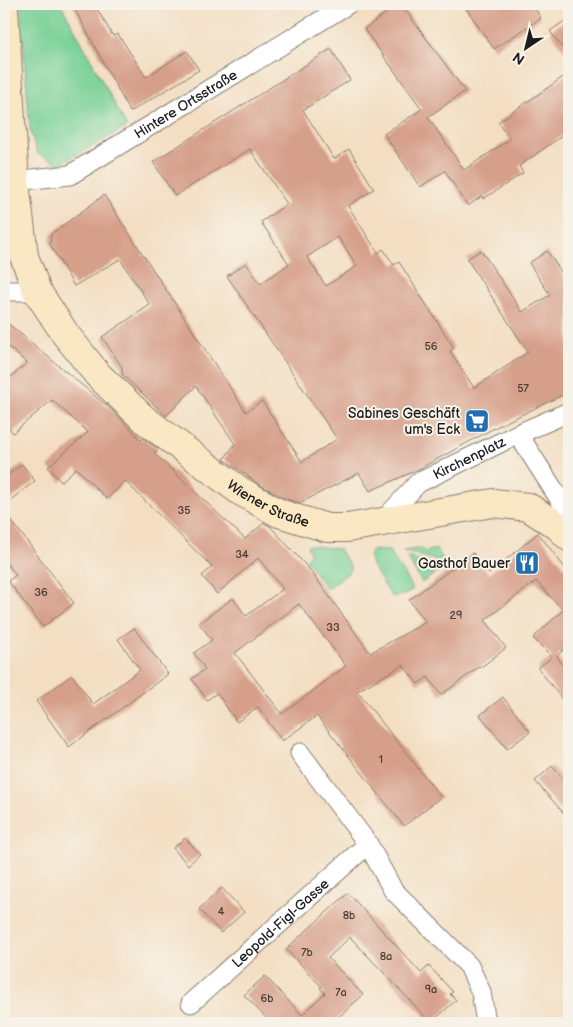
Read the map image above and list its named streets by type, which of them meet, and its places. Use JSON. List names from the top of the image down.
{
  "streets": {
    "main road": ["Wiener Straße"],
    "street": ["Hintere Ortsstraße", "Kirchenplatz", "Leopold-Figl-Gasse"]
  },
  "crossings": [
    ["Hintere Ortsstraße", "Wiener Straße"],
    ["Kirchenplatz", "Wiener Straße"]
  ],
  "places": {
    "supermarket": ["Sabines Geschäft um's Eck"],
    "restaurant": ["Gasthof Bauer"]
  },
  "house_numbers": [
    "56",
    "57",
    "35",
    "34",
    "36",
    "29",
    "33",
    "1",
    "4",
    "8b",
    "7b",
    "8a",
    "9a",
    "7a",
    "6b"
  ],
  "north": "bottom left"
}
